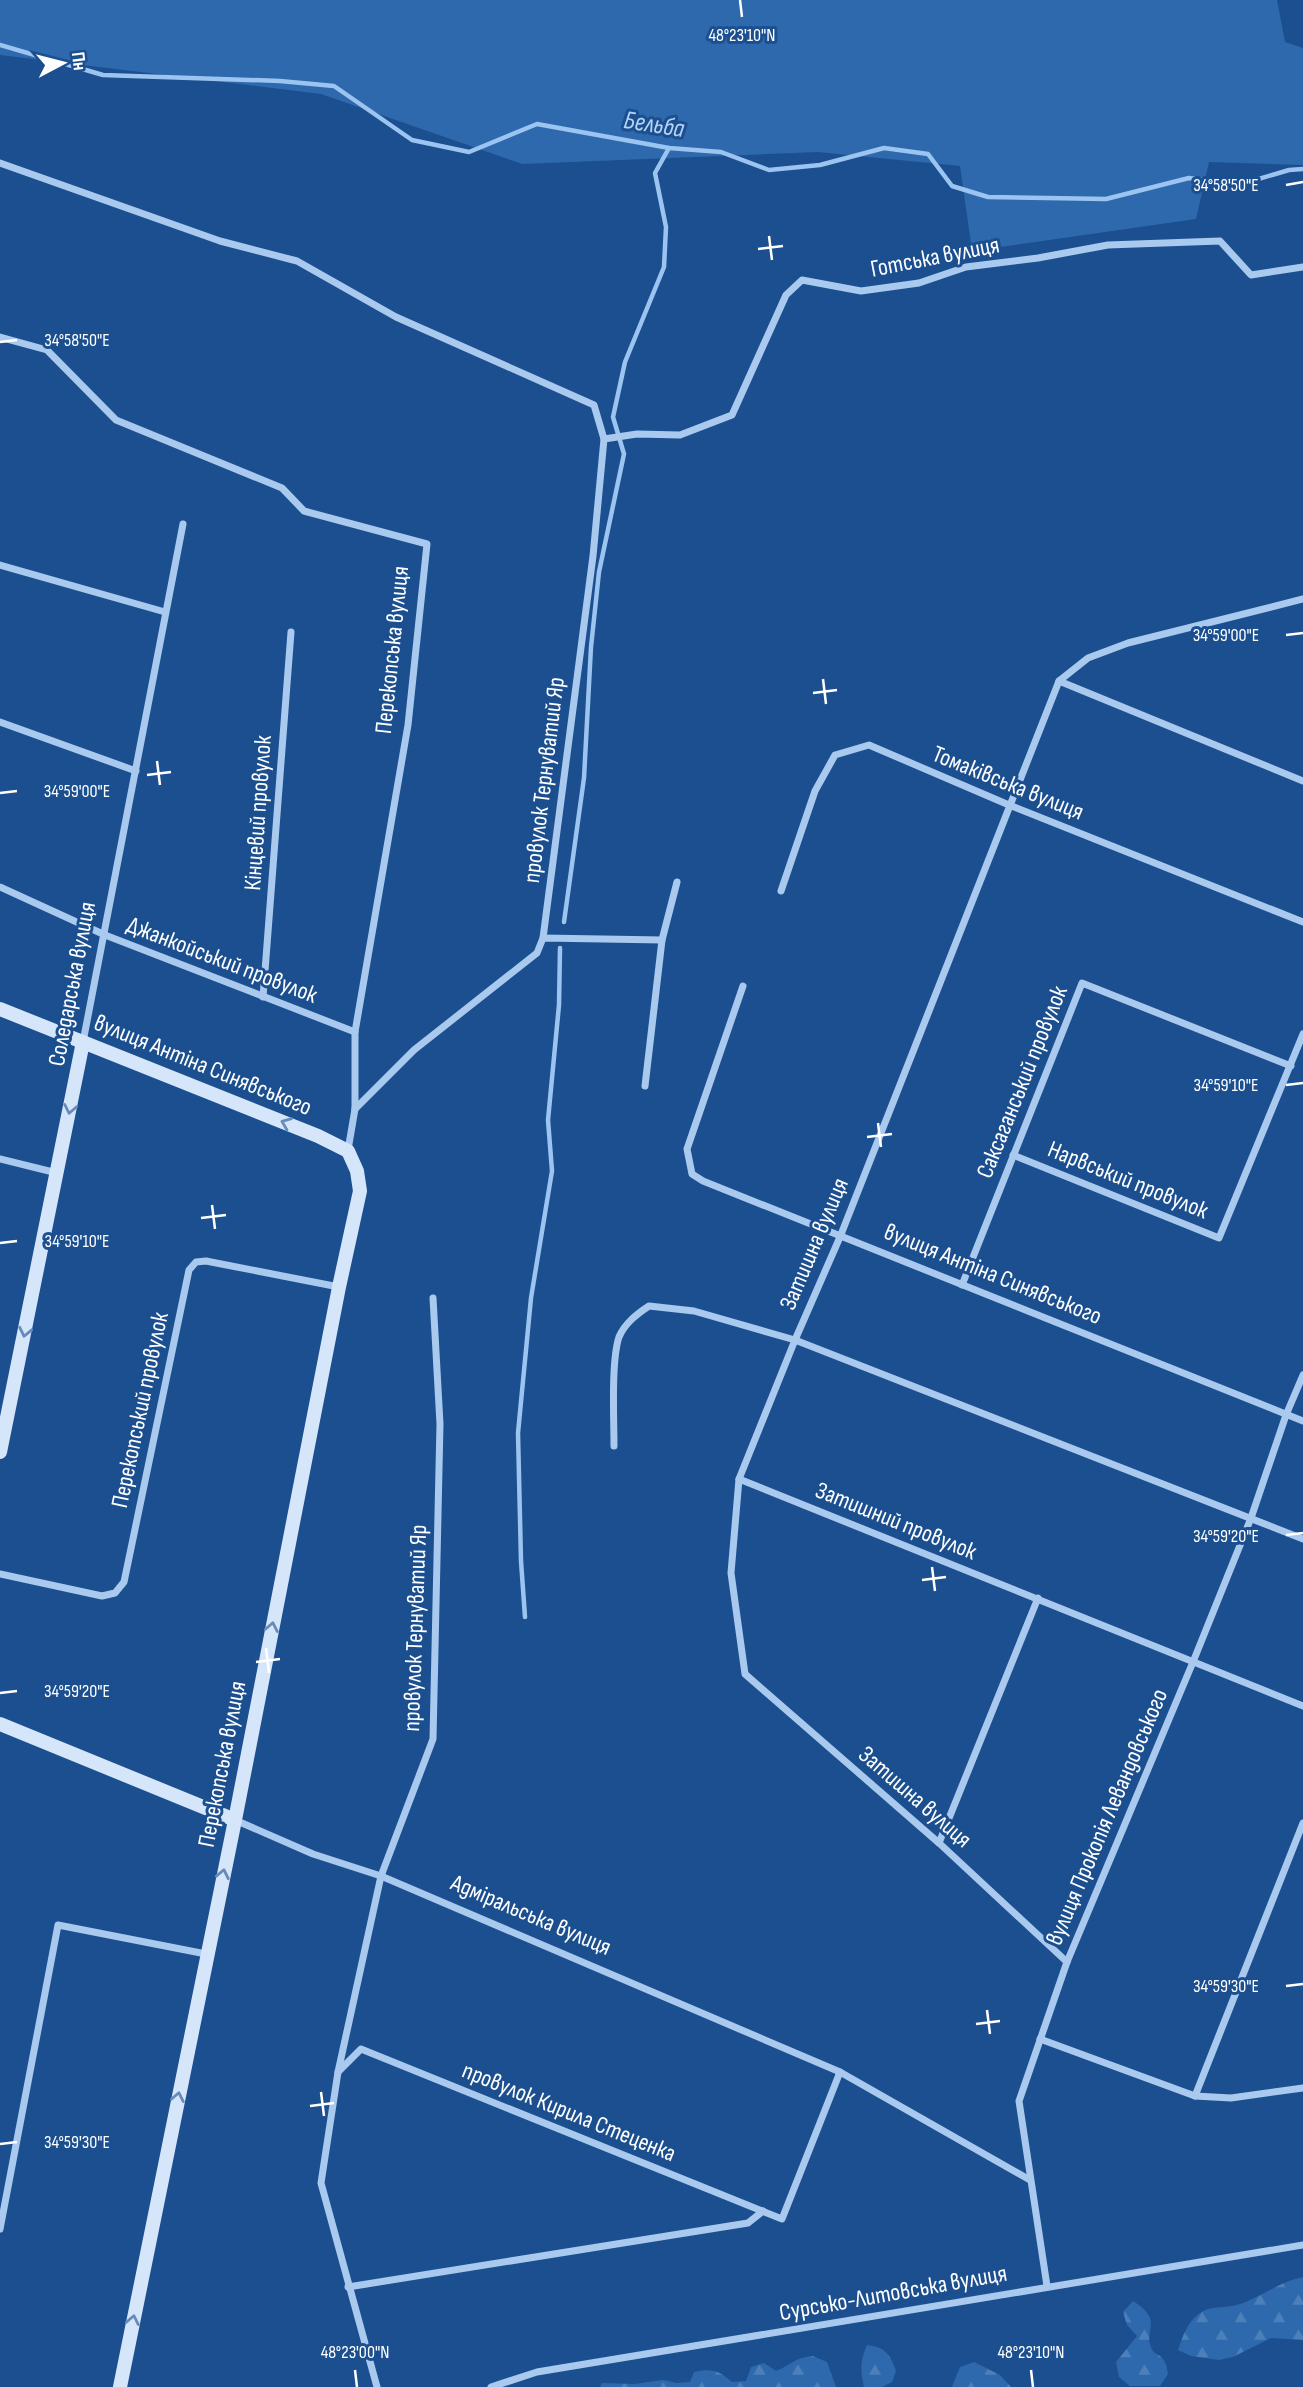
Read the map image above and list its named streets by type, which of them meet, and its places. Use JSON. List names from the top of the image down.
{
  "streets": {
    "street": [
      "Готська вулиця",
      "Перекопська вулиця",
      "провулок Тернуватий Яр",
      "Томаківська вулиця",
      "Кінцевий провулок",
      "Джанкойський провулок",
      "Соледарська вулиця",
      "вулиця Антіна Синявського",
      "Саксаганський провулок",
      "Нарвський провулок",
      "Затишна вулиця",
      "Перекопський провулок",
      "Затишний провулок",
      "вулиця Прокопія Левандовського",
      "Адміральська вулиця",
      "провулок Кирила Стеценка",
      "Сурсько-Литовська вулиця"
    ]
  },
  "crossings": [
    ["Готська вулиця", "провулок Тернуватий Яр"],
    ["Перекопська вулиця", "Джанкойський провулок"],
    ["Перекопська вулиця", "вулиця Антіна Синявського"],
    ["Перекопська вулиця", "Перекопський провулок"],
    ["Перекопська вулиця", "Адміральська вулиця"],
    ["провулок Тернуватий Яр", "Адміральська вулиця"],
    ["провулок Тернуватий Яр", "провулок Кирила Стеценка"],
    ["Томаківська вулиця", "Затишна вулиця"],
    ["Кінцевий провулок", "Джанкойський провулок"],
    ["Джанкойський провулок", "Соледарська вулиця"],
    ["Соледарська вулиця", "вулиця Антіна Синявського"],
    ["вулиця Антіна Синявського", "Саксаганський провулок"],
    ["вулиця Антіна Синявського", "Затишна вулиця"],
    ["вулиця Антіна Синявського", "вулиця Прокопія Левандовського"],
    ["Саксаганський провулок", "Нарвський провулок"],
    ["Затишна вулиця", "Затишний провулок"],
    ["Затишна вулиця", "вулиця Прокопія Левандовського"],
    ["Затишний провулок", "вулиця Прокопія Левандовського"],
    ["вулиця Прокопія Левандовського", "Адміральська вулиця"],
    ["вулиця Прокопія Левандовського", "Сурсько-Литовська вулиця"]
  ],
  "one_way": ["Перекопська вулиця", "Соледарська вулиця"],
  "water": ["Бельба"],
  "north": "right",
  "coordinates": [
    "48°23'10\"N",
    "34°58'50\"E",
    "34°59'00\"E",
    "34°59'10\"E",
    "34°59'20\"E",
    "34°59'30\"E",
    "48°23'00\"N"
  ]
}
